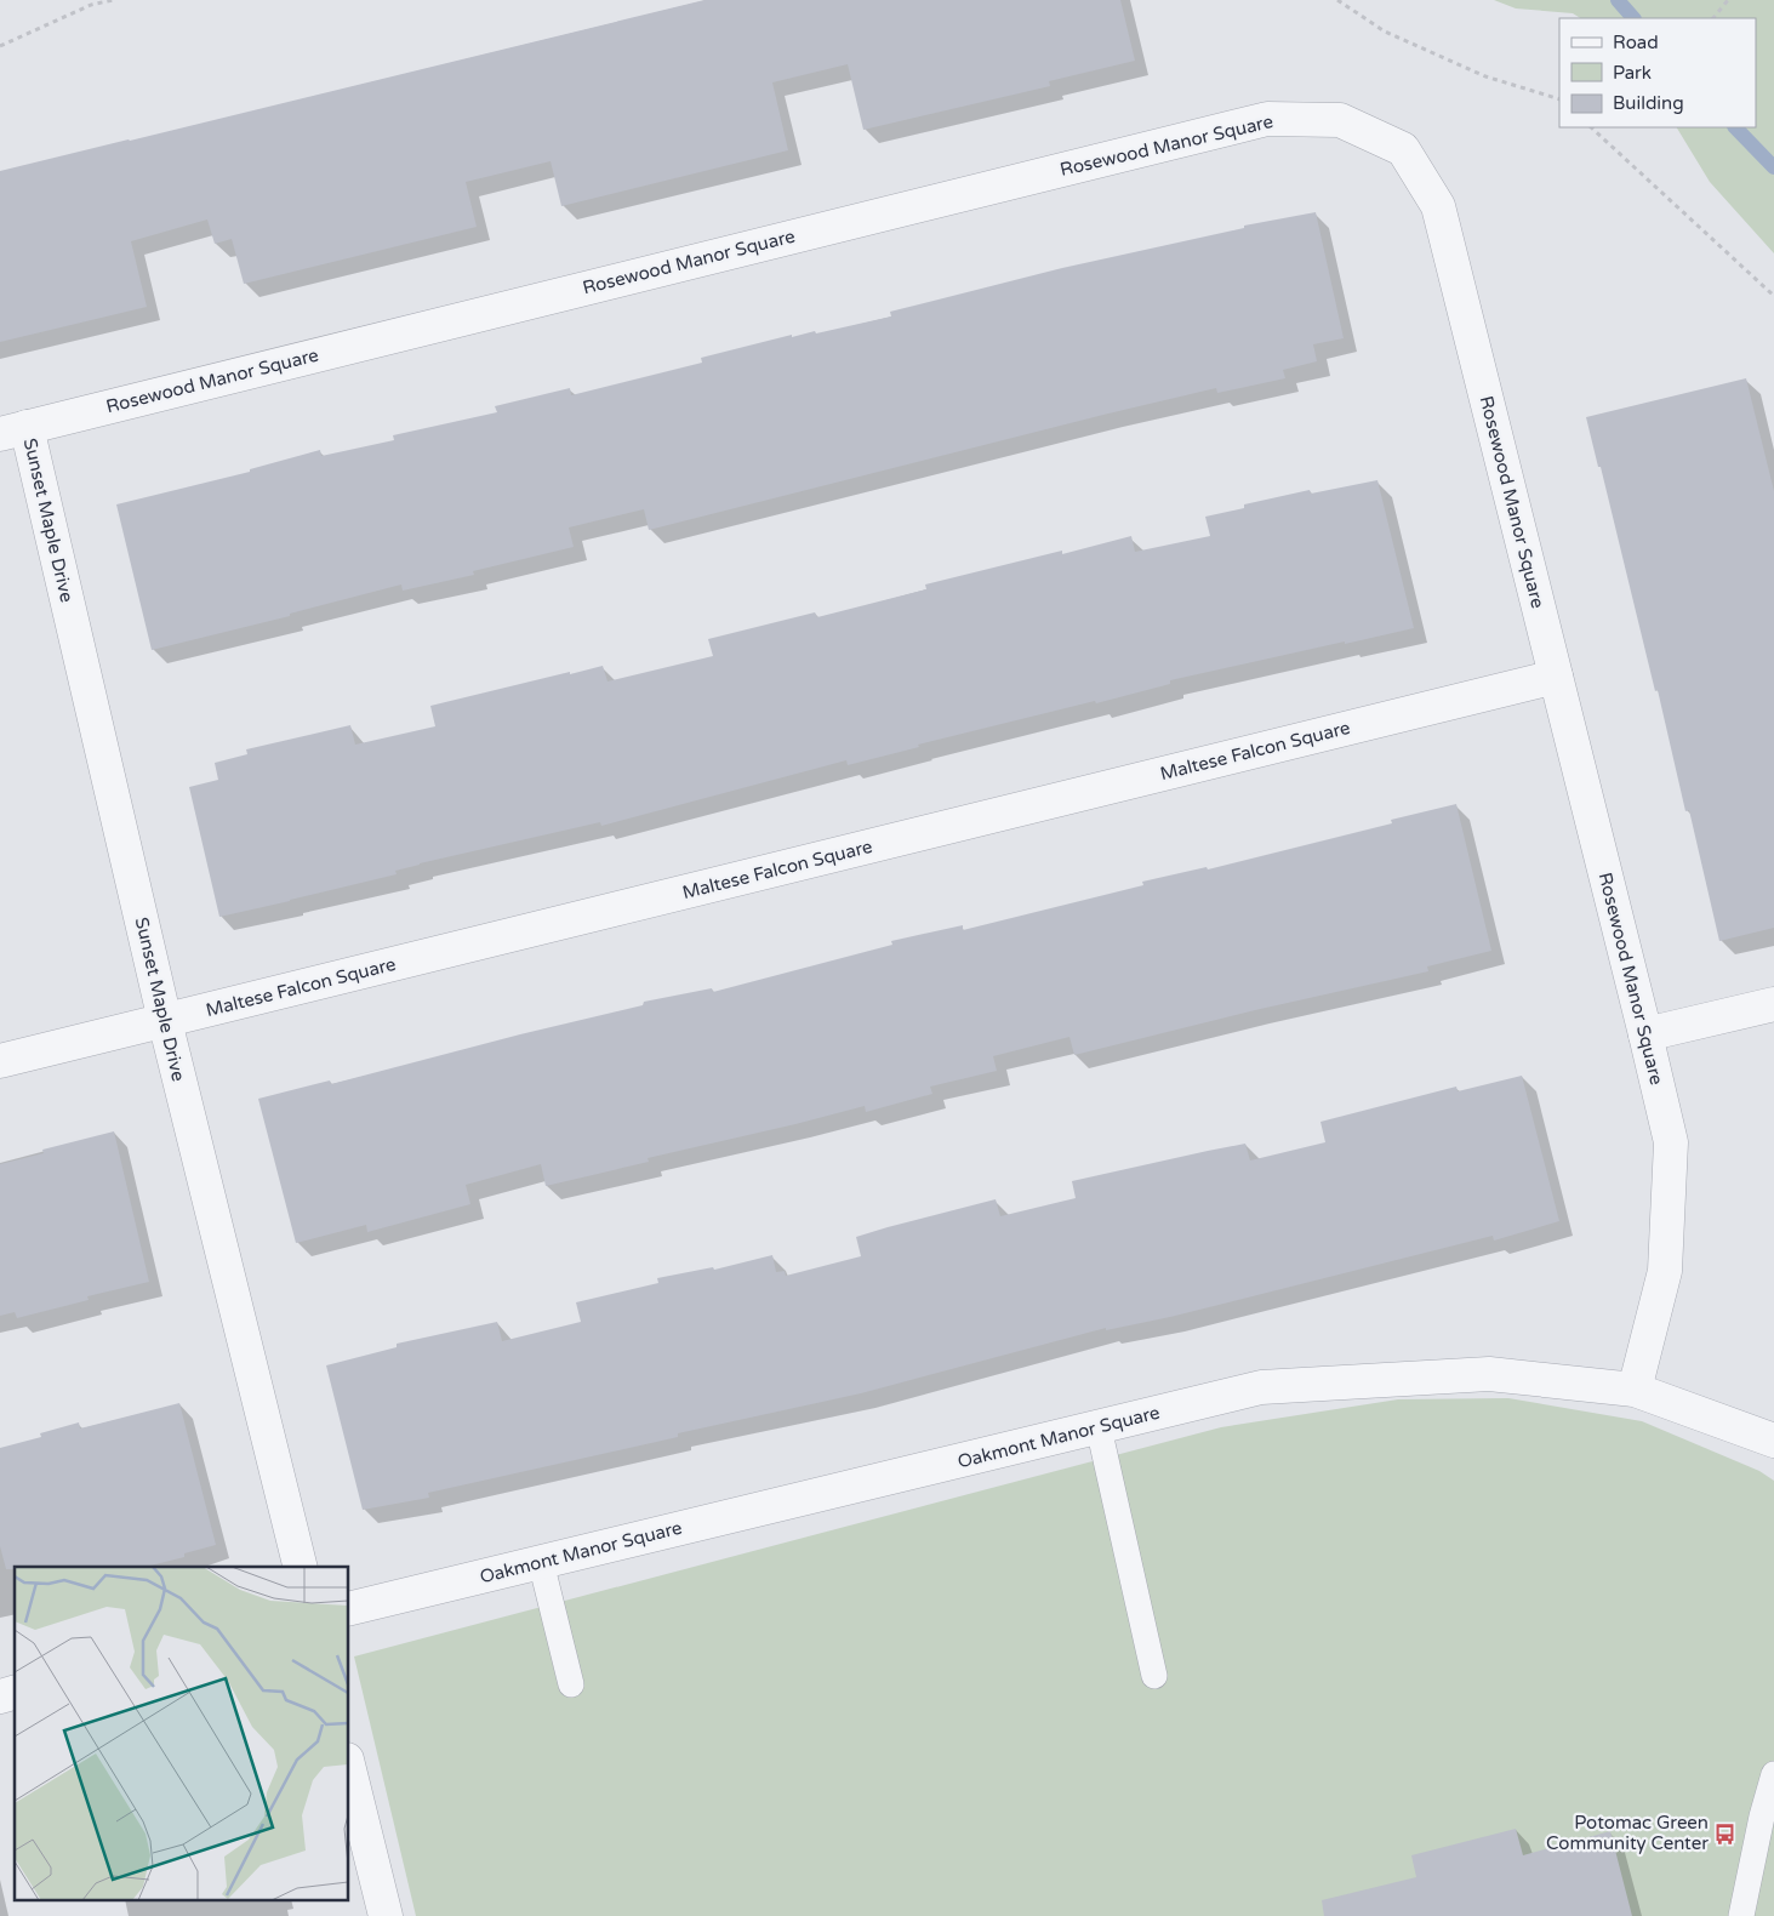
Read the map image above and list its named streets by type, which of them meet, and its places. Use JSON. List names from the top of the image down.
{
  "streets": {
    "street": [
      "Rosewood Manor Square",
      "Sunset Maple Drive",
      "Maltese Falcon Square",
      "Oakmont Manor Square"
    ]
  },
  "crossings": [
    ["Rosewood Manor Square", "Sunset Maple Drive"],
    ["Rosewood Manor Square", "Maltese Falcon Square"],
    ["Rosewood Manor Square", "Oakmont Manor Square"],
    ["Sunset Maple Drive", "Maltese Falcon Square"]
  ],
  "places": {
    "bus stop": ["Potomac Green Community Center"]
  },
  "legend": ["Road", "Park", "Building"]
}
